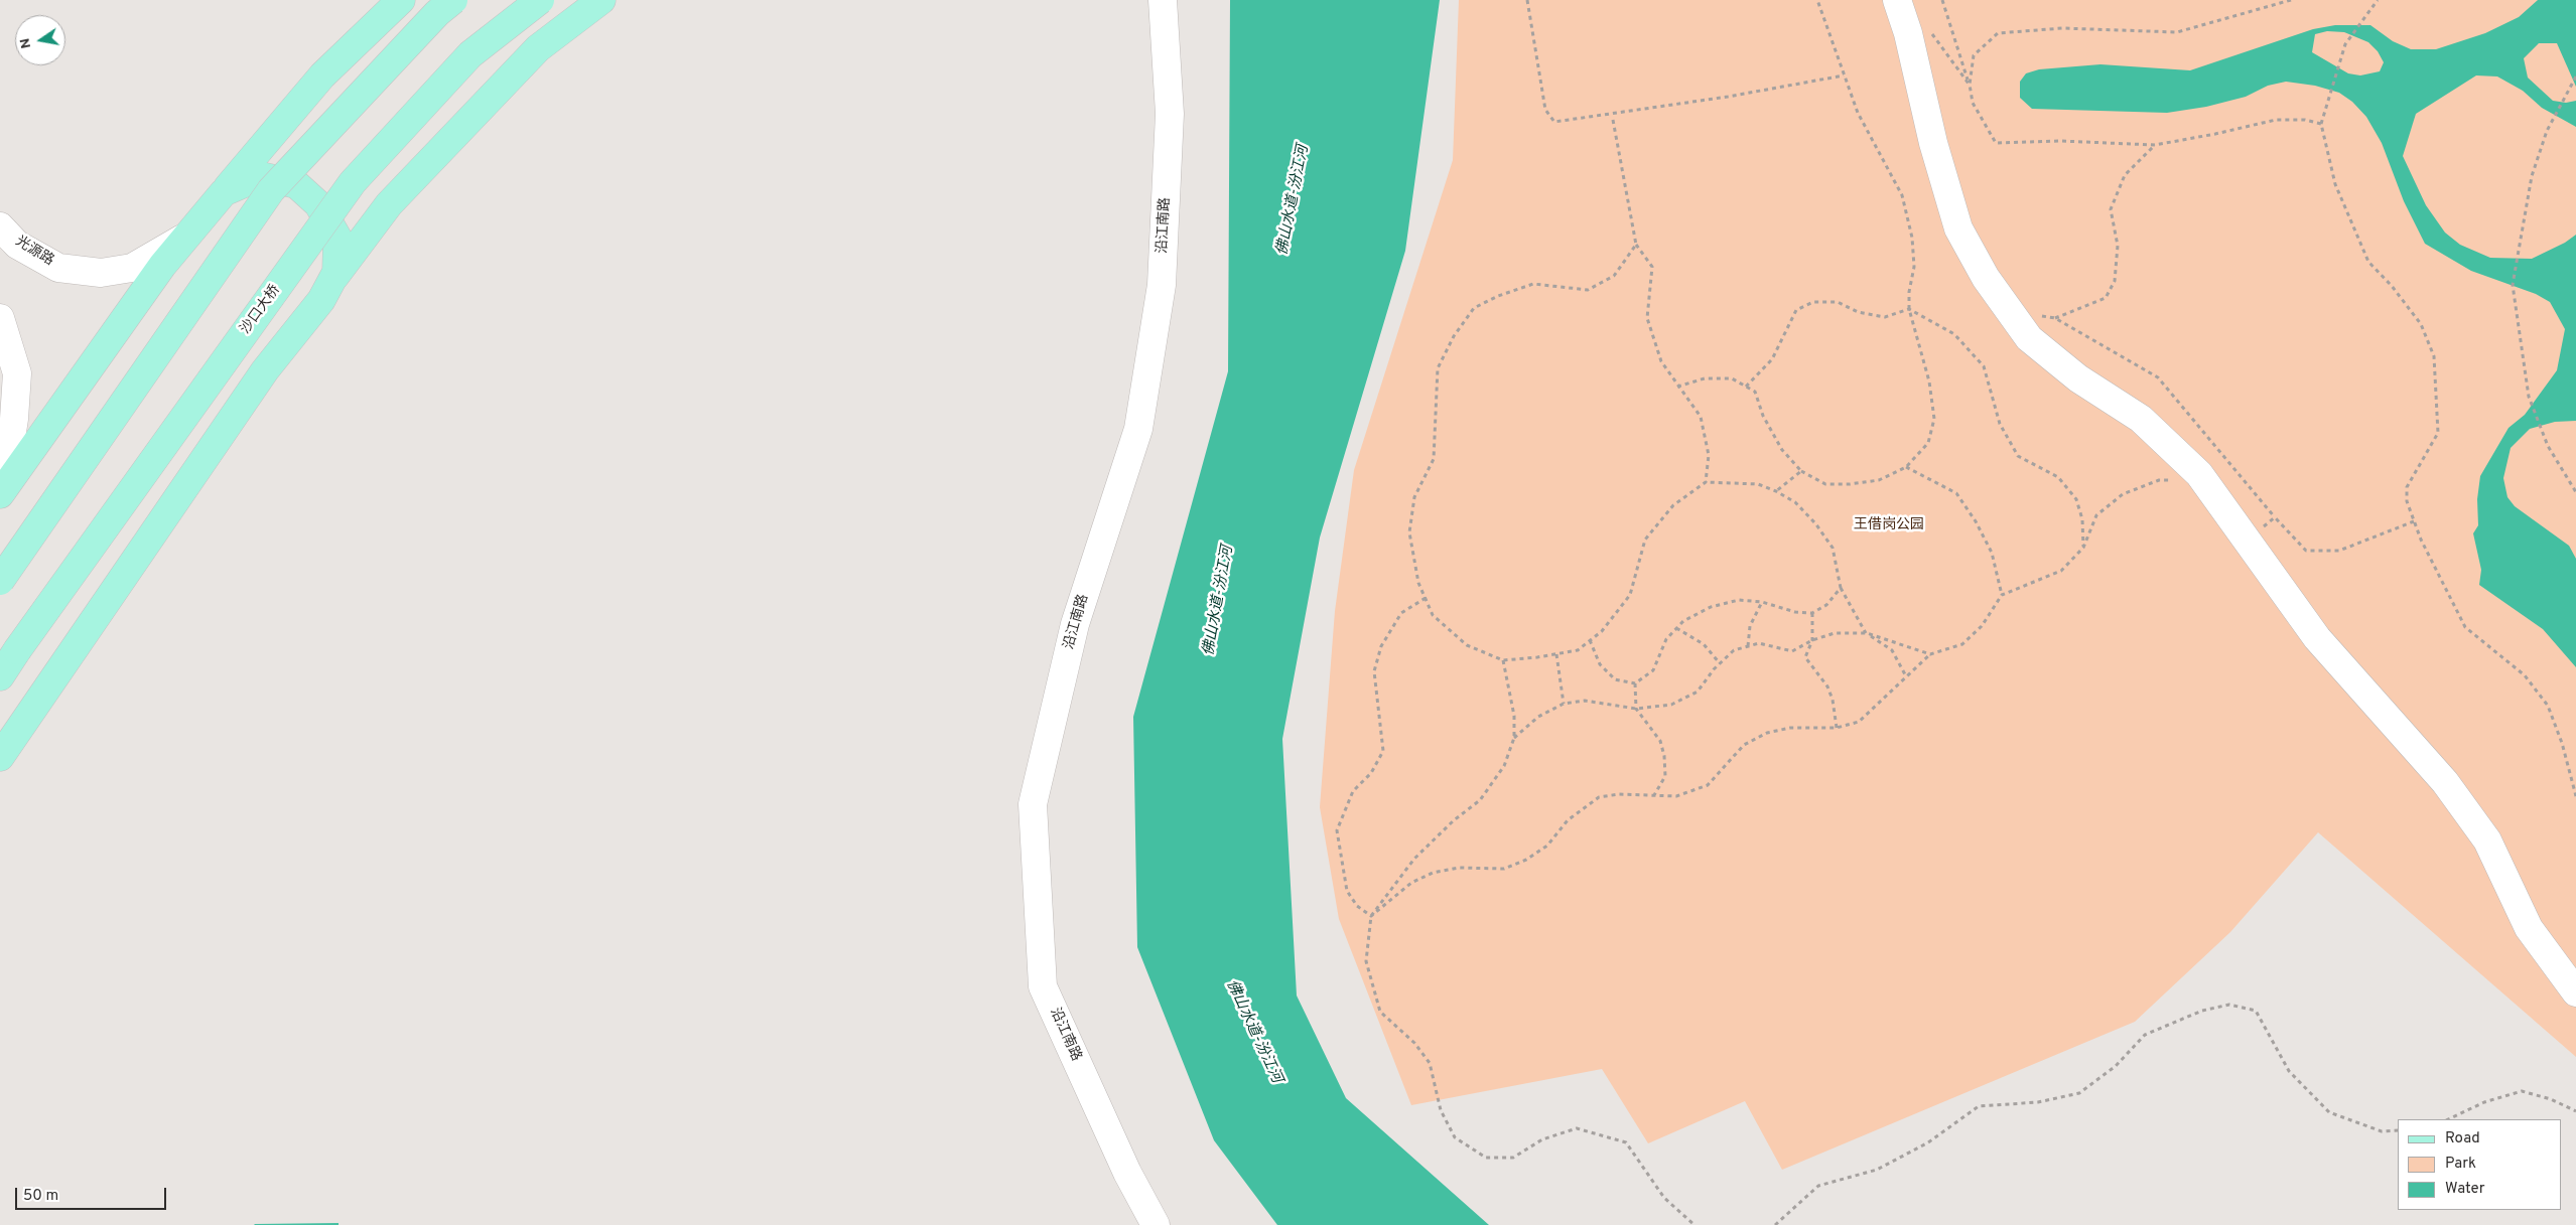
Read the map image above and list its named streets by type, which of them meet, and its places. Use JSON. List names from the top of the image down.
{
  "streets": {
    "main road": ["沙口大桥"],
    "street": ["沿江南路", "光源路"]
  },
  "water": ["佛山水道-汾江河"],
  "parks": ["王借岗公园"],
  "legend": ["Road", "Park", "Water"],
  "scale_bar": "50 m",
  "north": "left"
}
